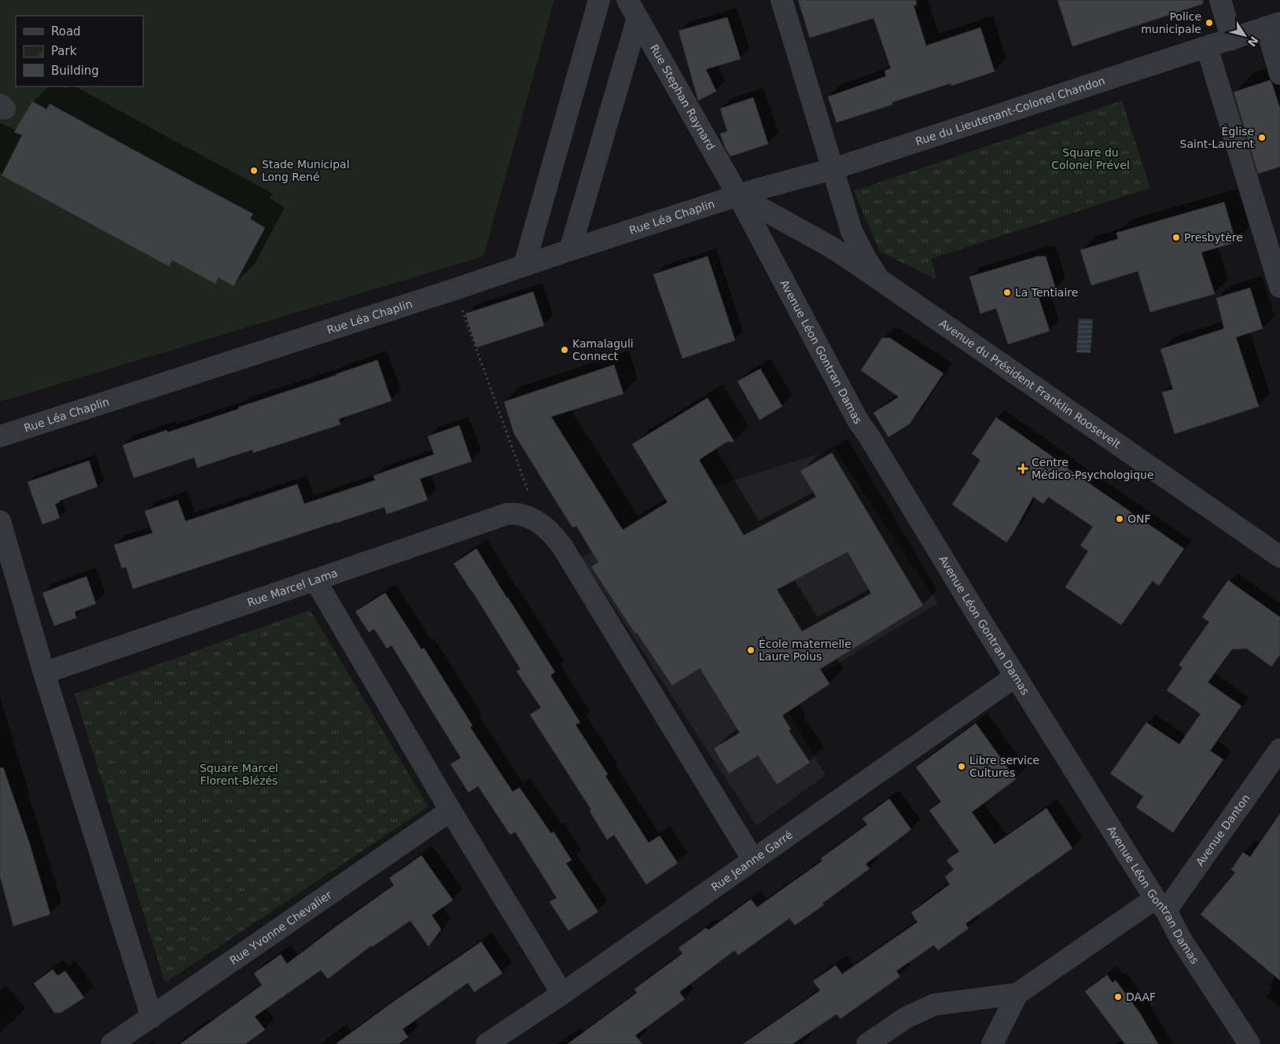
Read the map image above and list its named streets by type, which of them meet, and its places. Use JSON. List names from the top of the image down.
{
  "streets": {
    "street": [
      "Rue Stephan Raynard",
      "Rue du Lieutenant-Colonel Chandon",
      "Rue Léa Chaplin",
      "Avenue Léon Gontran Damas",
      "Avenue du Président Franklin Roosevelt",
      "Rue Marcel Lama",
      "Avenue Danton",
      "Rue Jeanne Garré",
      "Rue Yvonne Chevalier"
    ]
  },
  "crossings": [
    ["Rue Stephan Raynard", "Rue du Lieutenant-Colonel Chandon"],
    ["Rue Stephan Raynard", "Rue Léa Chaplin"],
    ["Rue Stephan Raynard", "Avenue Léon Gontran Damas"],
    ["Rue Stephan Raynard", "Avenue du Président Franklin Roosevelt"],
    ["Rue du Lieutenant-Colonel Chandon", "Rue Léa Chaplin"],
    ["Rue du Lieutenant-Colonel Chandon", "Avenue Léon Gontran Damas"],
    ["Rue du Lieutenant-Colonel Chandon", "Avenue du Président Franklin Roosevelt"],
    ["Rue Léa Chaplin", "Avenue Léon Gontran Damas"],
    ["Rue Léa Chaplin", "Avenue du Président Franklin Roosevelt"],
    ["Avenue Léon Gontran Damas", "Avenue du Président Franklin Roosevelt"],
    ["Avenue Léon Gontran Damas", "Avenue Danton"],
    ["Avenue Léon Gontran Damas", "Rue Jeanne Garré"],
    ["Rue Marcel Lama", "Rue Jeanne Garré"]
  ],
  "parks": ["Square du Colonel Prével", "Square Marcel Florent-Blézés"],
  "places": {
    "other": [
      "Police municipale",
      "Église Saint-Laurent",
      "Stade Municipal Long René",
      "Presbytère",
      "La Tentiaire",
      "Kamalaguli Connect",
      "ONF",
      "École maternelle Laure Polus",
      "Libre service Cultures",
      "DAAF"
    ],
    "health": ["Centre Médico-Psychologique"]
  },
  "legend": ["Road", "Park", "Building"],
  "north": "bottom right"
}
